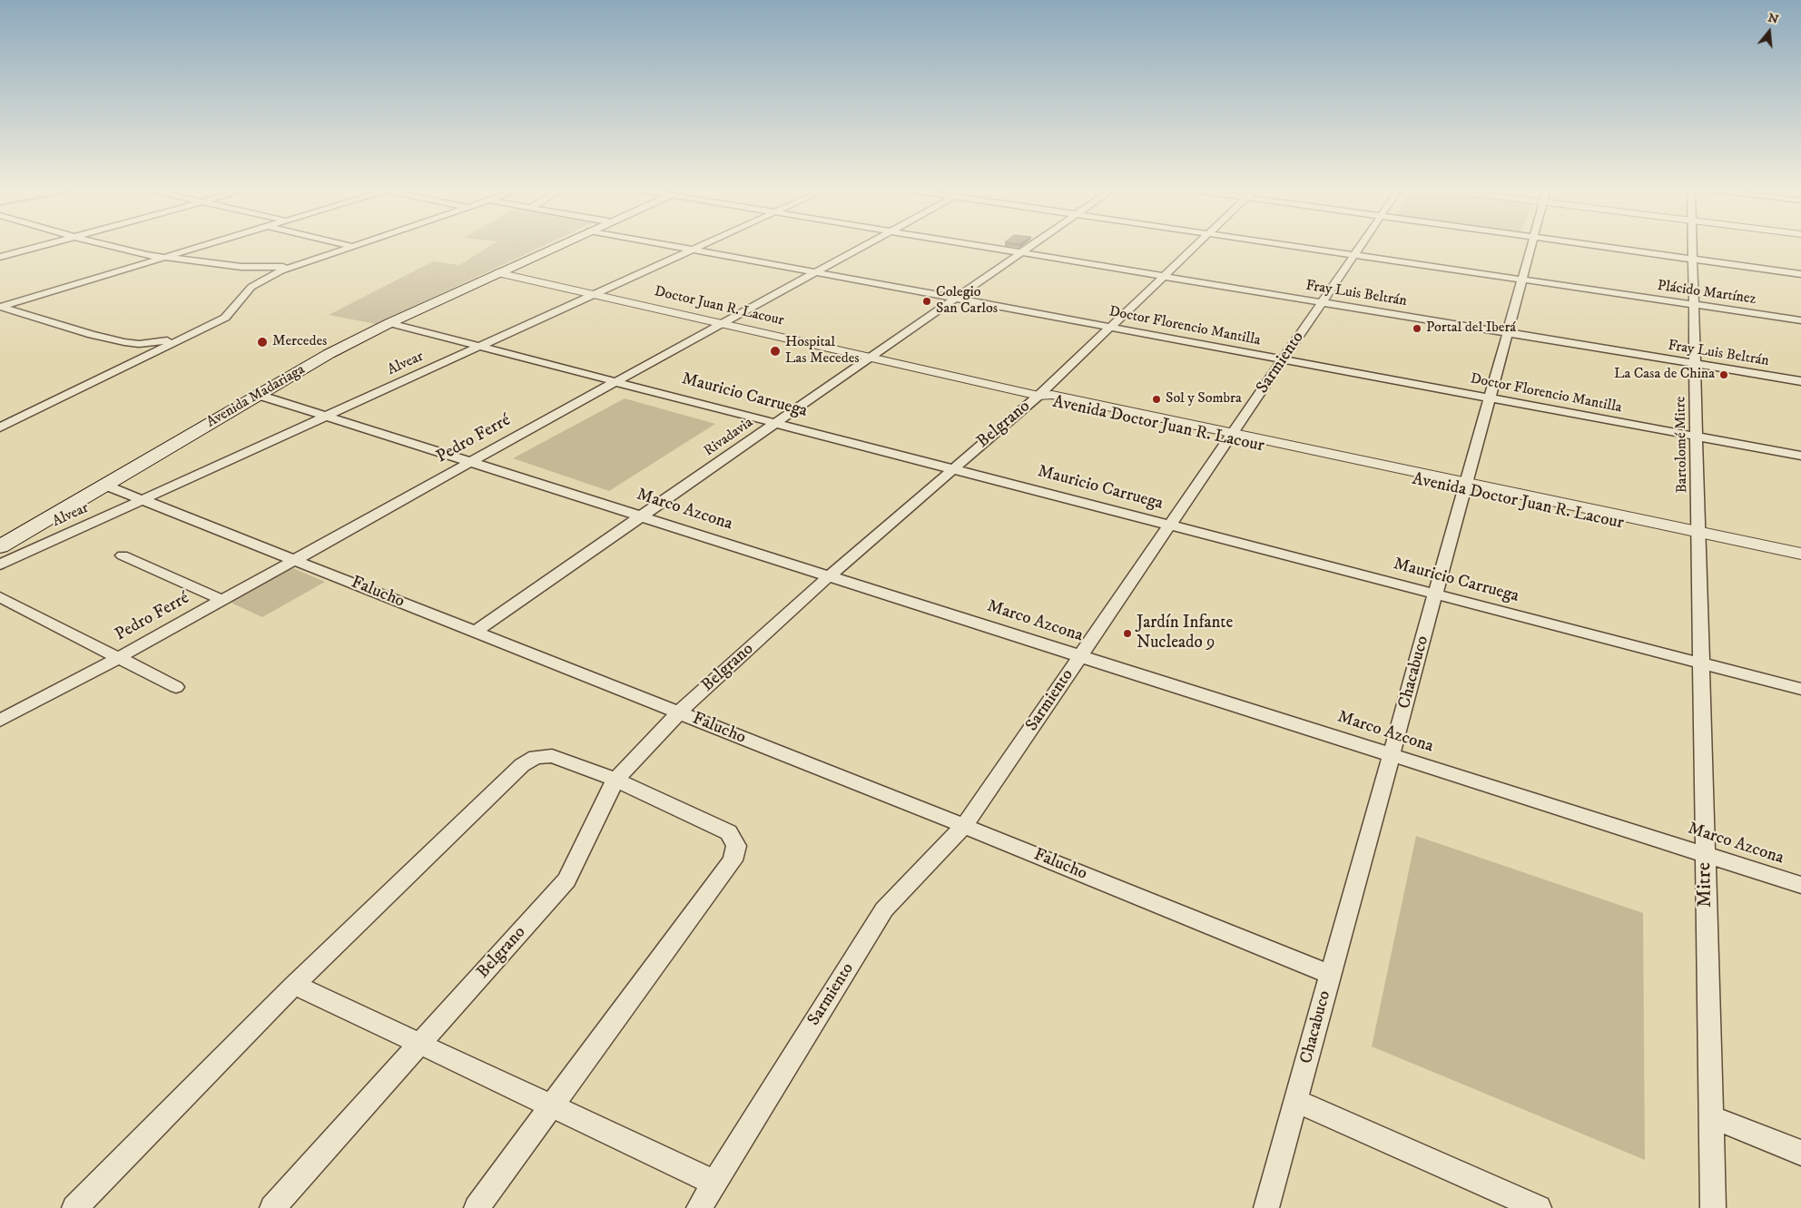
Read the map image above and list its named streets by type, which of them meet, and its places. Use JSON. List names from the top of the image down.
{
  "streets": {
    "main road": ["Avenida Madariaga"],
    "street": [
      "Plácido Martínez",
      "Fray Luis Beltrán",
      "Doctor Juan R. Lacour",
      "Doctor Florencio Mantilla",
      "Sarmiento",
      "Alvear",
      "Mauricio Carruega",
      "Belgrano",
      "Avenida Doctor Juan R. Lacour",
      "Rivadavia",
      "Pedro Ferré",
      "Bartolomé Mitre",
      "Marco Azcona",
      "Falucho",
      "Chacabuco",
      "Mitre"
    ]
  },
  "crossings": [
    ["Plácido Martínez", "Sarmiento"],
    ["Plácido Martínez", "Bartolomé Mitre"],
    ["Plácido Martínez", "Chacabuco"],
    ["Fray Luis Beltrán", "Sarmiento"],
    ["Fray Luis Beltrán", "Belgrano"],
    ["Fray Luis Beltrán", "Rivadavia"],
    ["Fray Luis Beltrán", "Bartolomé Mitre"],
    ["Fray Luis Beltrán", "Chacabuco"],
    ["Doctor Juan R. Lacour", "Alvear"],
    ["Doctor Juan R. Lacour", "Avenida Madariaga"],
    ["Doctor Juan R. Lacour", "Belgrano"],
    ["Doctor Juan R. Lacour", "Avenida Doctor Juan R. Lacour"],
    ["Doctor Juan R. Lacour", "Rivadavia"],
    ["Doctor Juan R. Lacour", "Pedro Ferré"],
    ["Doctor Florencio Mantilla", "Sarmiento"],
    ["Doctor Florencio Mantilla", "Alvear"],
    ["Doctor Florencio Mantilla", "Belgrano"],
    ["Doctor Florencio Mantilla", "Rivadavia"],
    ["Doctor Florencio Mantilla", "Pedro Ferré"],
    ["Doctor Florencio Mantilla", "Bartolomé Mitre"],
    ["Doctor Florencio Mantilla", "Chacabuco"],
    ["Sarmiento", "Mauricio Carruega"],
    ["Sarmiento", "Avenida Doctor Juan R. Lacour"],
    ["Sarmiento", "Marco Azcona"],
    ["Sarmiento", "Falucho"],
    ["Alvear", "Mauricio Carruega"],
    ["Alvear", "Marco Azcona"],
    ["Alvear", "Falucho"],
    ["Mauricio Carruega", "Avenida Madariaga"],
    ["Mauricio Carruega", "Belgrano"],
    ["Mauricio Carruega", "Rivadavia"],
    ["Mauricio Carruega", "Pedro Ferré"],
    ["Mauricio Carruega", "Chacabuco"],
    ["Mauricio Carruega", "Mitre"],
    ["Avenida Madariaga", "Marco Azcona"],
    ["Avenida Madariaga", "Falucho"],
    ["Belgrano", "Avenida Doctor Juan R. Lacour"],
    ["Belgrano", "Marco Azcona"],
    ["Belgrano", "Falucho"],
    ["Avenida Doctor Juan R. Lacour", "Bartolomé Mitre"],
    ["Avenida Doctor Juan R. Lacour", "Chacabuco"],
    ["Avenida Doctor Juan R. Lacour", "Mitre"],
    ["Rivadavia", "Marco Azcona"],
    ["Rivadavia", "Falucho"],
    ["Pedro Ferré", "Marco Azcona"],
    ["Pedro Ferré", "Falucho"],
    ["Bartolomé Mitre", "Mitre"],
    ["Marco Azcona", "Chacabuco"],
    ["Marco Azcona", "Mitre"],
    ["Falucho", "Chacabuco"]
  ],
  "places": [
    "Colegio San Carlos",
    "Portal del Iberá",
    "Mercedes",
    "Hospital Las Mecedes",
    "La Casa de China",
    "Sol y Sombra",
    "Jardín Infante Nucleado 9"
  ],
  "north": "top"
}
